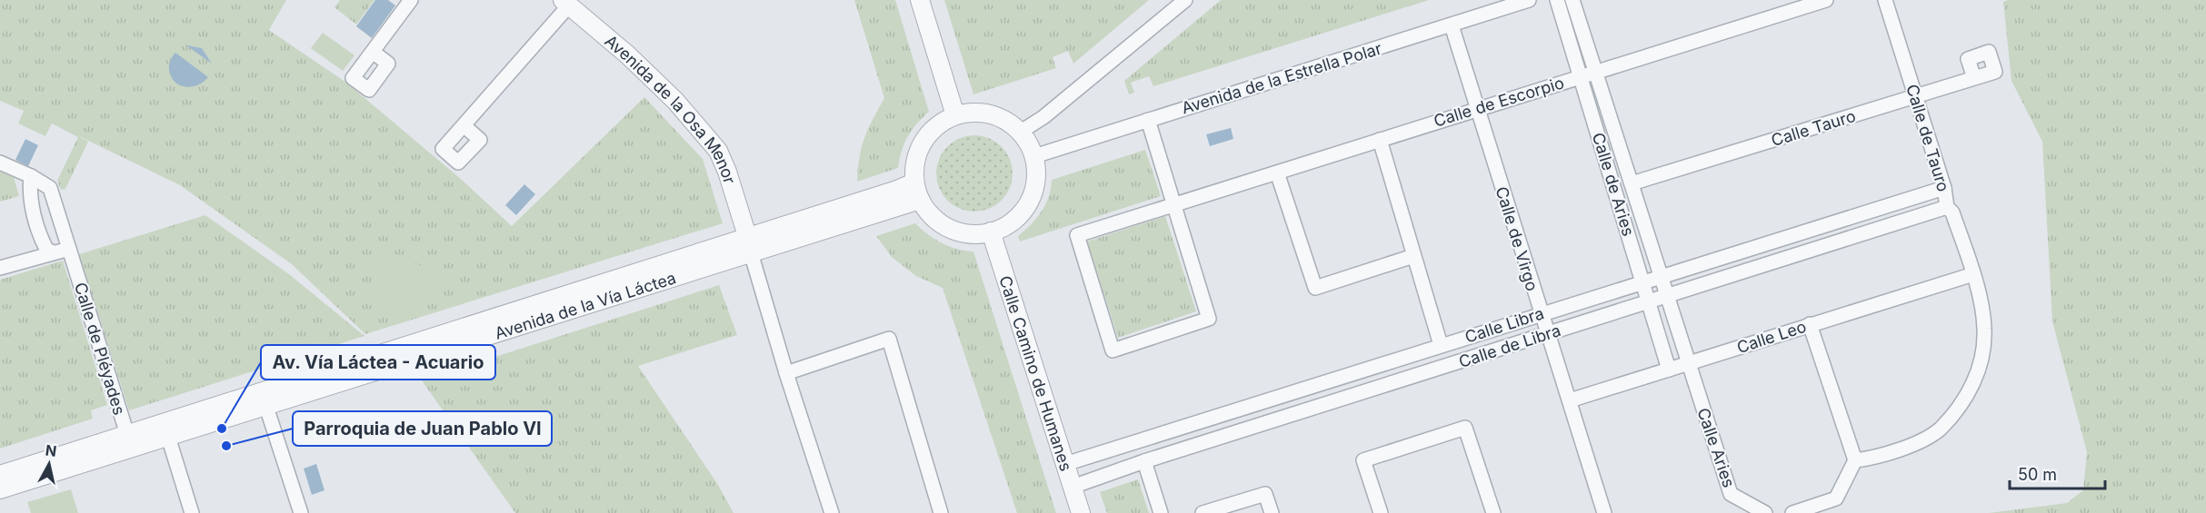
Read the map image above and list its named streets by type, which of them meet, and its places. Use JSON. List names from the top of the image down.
{
  "streets": {
    "street": [
      "Avenida de la Estrella Polar",
      "Calle de Escorpio",
      "Avenida de la Osa Menor",
      "Calle Tauro",
      "Calle de Tauro",
      "Calle de Aries",
      "Calle de Virgo",
      "Avenida de la Vía Láctea",
      "Calle Libra",
      "Calle Leo",
      "Calle de Libra",
      "Calle de Pléyades",
      "Calle Camino de Humanes",
      "Calle Aries"
    ]
  },
  "crossings": [
    ["Avenida de la Estrella Polar", "Calle de Escorpio"],
    ["Avenida de la Estrella Polar", "Calle de Virgo"],
    ["Avenida de la Estrella Polar", "Avenida de la Vía Láctea"],
    ["Avenida de la Estrella Polar", "Calle Camino de Humanes"],
    ["Calle de Escorpio", "Calle de Aries"],
    ["Calle de Escorpio", "Calle de Virgo"],
    ["Avenida de la Osa Menor", "Avenida de la Vía Láctea"],
    ["Calle Tauro", "Calle de Tauro"],
    ["Calle Tauro", "Calle de Aries"],
    ["Calle de Tauro", "Calle Libra"],
    ["Calle de Tauro", "Calle Leo"],
    ["Calle de Tauro", "Calle de Libra"],
    ["Calle de Aries", "Calle Libra"],
    ["Calle de Aries", "Calle Leo"],
    ["Calle de Aries", "Calle de Libra"],
    ["Calle de Aries", "Calle Aries"],
    ["Calle de Virgo", "Calle Libra"],
    ["Calle de Virgo", "Calle Leo"],
    ["Calle de Virgo", "Calle de Libra"],
    ["Avenida de la Vía Láctea", "Calle de Pléyades"],
    ["Avenida de la Vía Láctea", "Calle Camino de Humanes"],
    ["Calle Libra", "Calle Camino de Humanes"],
    ["Calle Leo", "Calle Aries"],
    ["Calle de Libra", "Calle Camino de Humanes"]
  ],
  "places": ["Av. Vía Láctea - Acuario", "Parroquia de Juan Pablo VI"],
  "scale_bar": "50 m",
  "north": "top"
}
